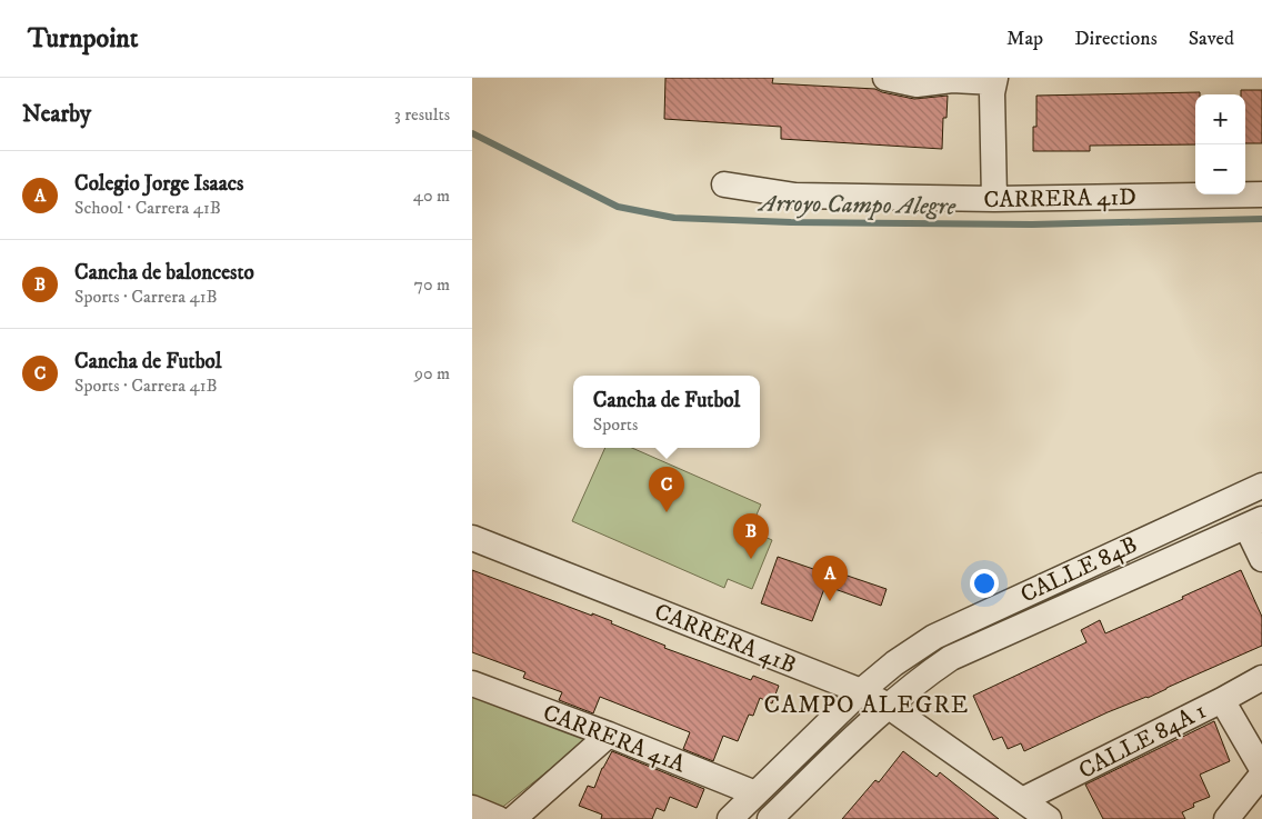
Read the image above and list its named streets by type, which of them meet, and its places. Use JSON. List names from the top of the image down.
{
  "streets": {
    "street": [
      "CARRERA 41D",
      "CALLE 84B",
      "CARRERA 41B",
      "CARRERA 41A",
      "CALLE 84A 1"
    ]
  },
  "crossings": [
    ["CALLE 84B", "CARRERA 41B"],
    ["CALLE 84B", "CARRERA 41A"],
    ["CARRERA 41B", "CALLE 84A 1"]
  ],
  "districts": ["CAMPO ALEGRE"],
  "water": ["Arroyo Campo Alegre"],
  "page": {
    "header": "Turnpoint",
    "nav": ["Map", "Directions", "Saved"],
    "heading": ["Nearby", "3 results"],
    "map_buttons": ["+", "−"],
    "list": [
      {
        "mark": "A",
        "name": "Colegio Jorge Isaacs",
        "note": "School · Carrera 41B",
        "value": "40 m"
      },
      {
        "mark": "B",
        "name": "Cancha de baloncesto",
        "note": "Sports · Carrera 41B",
        "value": "70 m"
      },
      {
        "mark": "C",
        "name": "Cancha de Futbol",
        "note": "Sports · Carrera 41B",
        "value": "90 m"
      }
    ],
    "popup": ["Cancha de Futbol", "Sports"],
    "pins": ["C", "B", "A"]
  }
}
